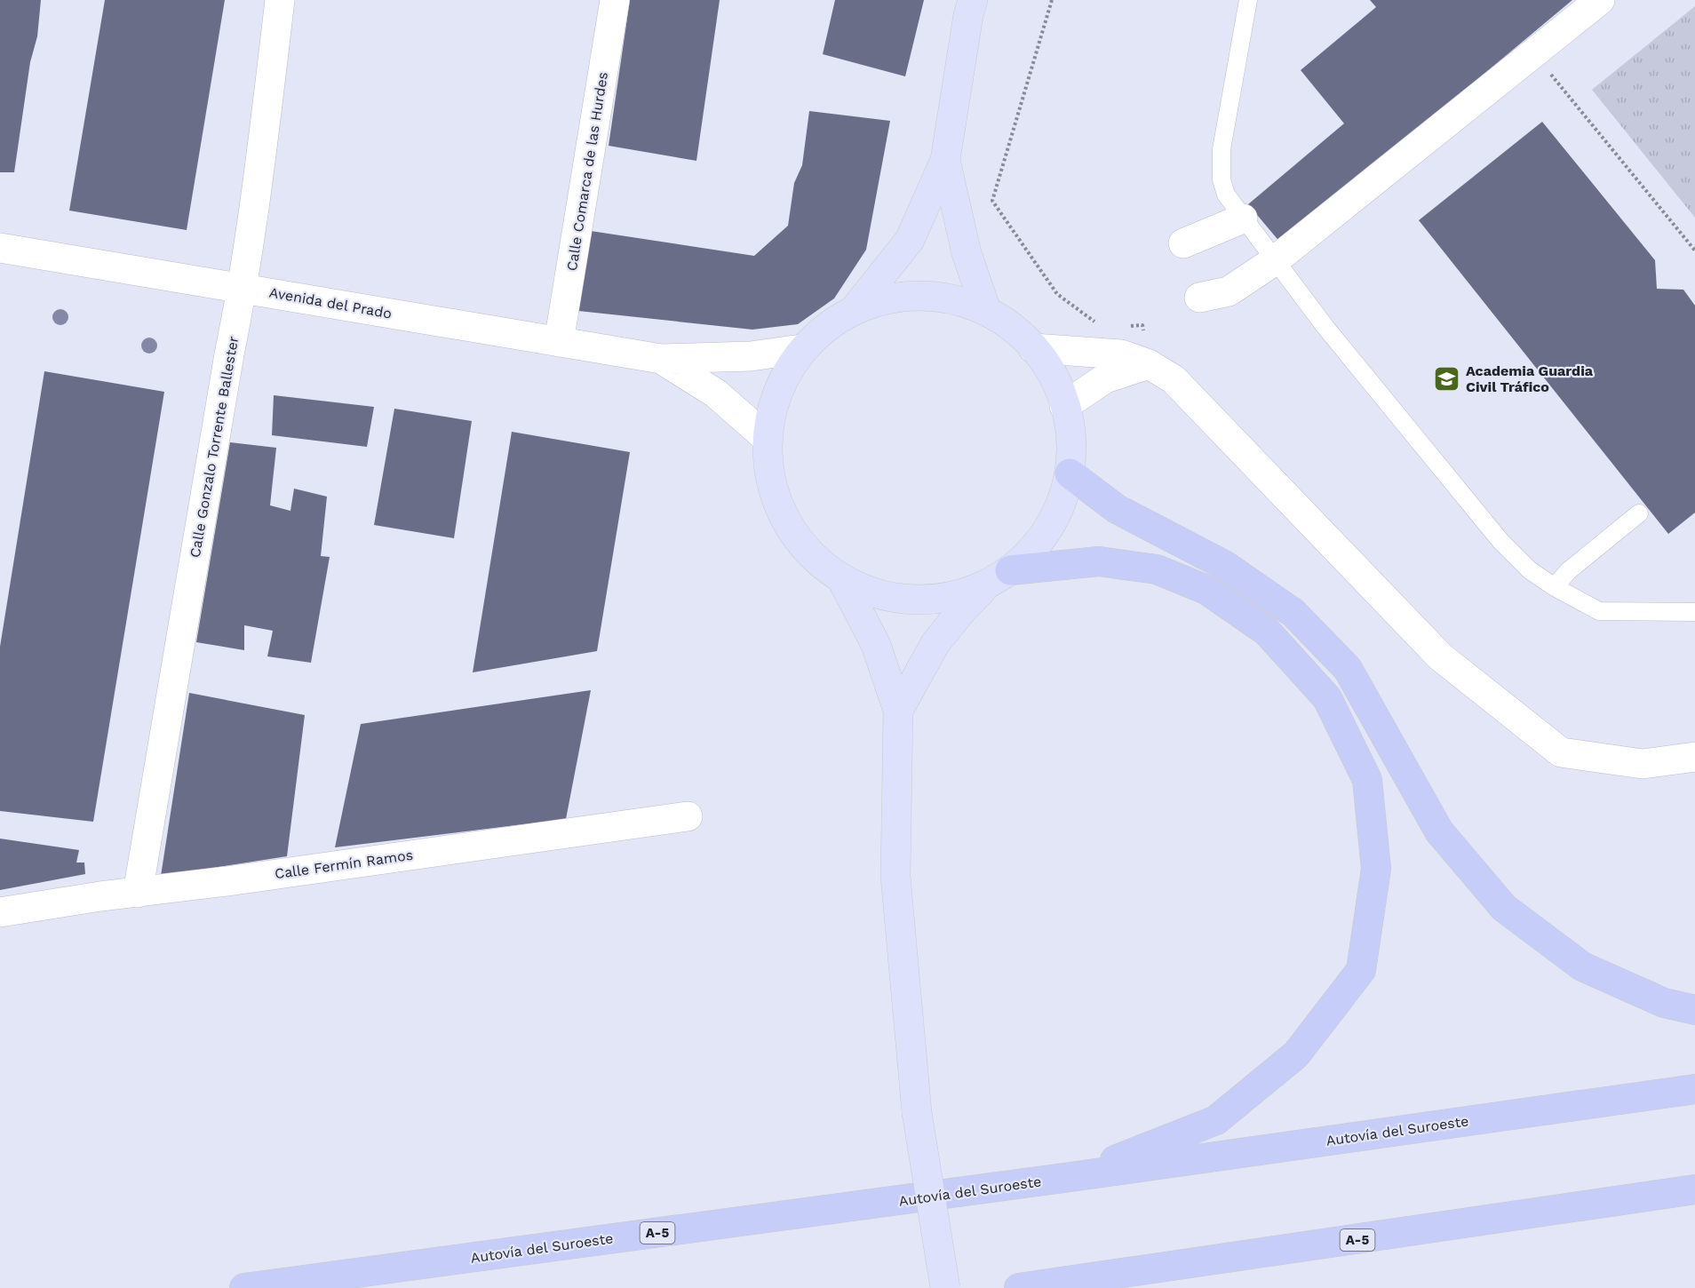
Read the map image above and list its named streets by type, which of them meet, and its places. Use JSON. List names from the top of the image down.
{
  "streets": {
    "highway": ["Autovía del Suroeste", "A-5"],
    "street": [
      "Calle Comarca de las Hurdes",
      "Avenida del Prado",
      "Calle Gonzalo Torrente Ballester",
      "Calle Fermín Ramos"
    ]
  },
  "crossings": [
    ["Calle Comarca de las Hurdes", "Avenida del Prado"],
    ["Avenida del Prado", "Calle Gonzalo Torrente Ballester"],
    ["Calle Gonzalo Torrente Ballester", "Calle Fermín Ramos"]
  ],
  "places": {
    "school or university": ["Academia Guardia Civil Tráfico"]
  }
}
